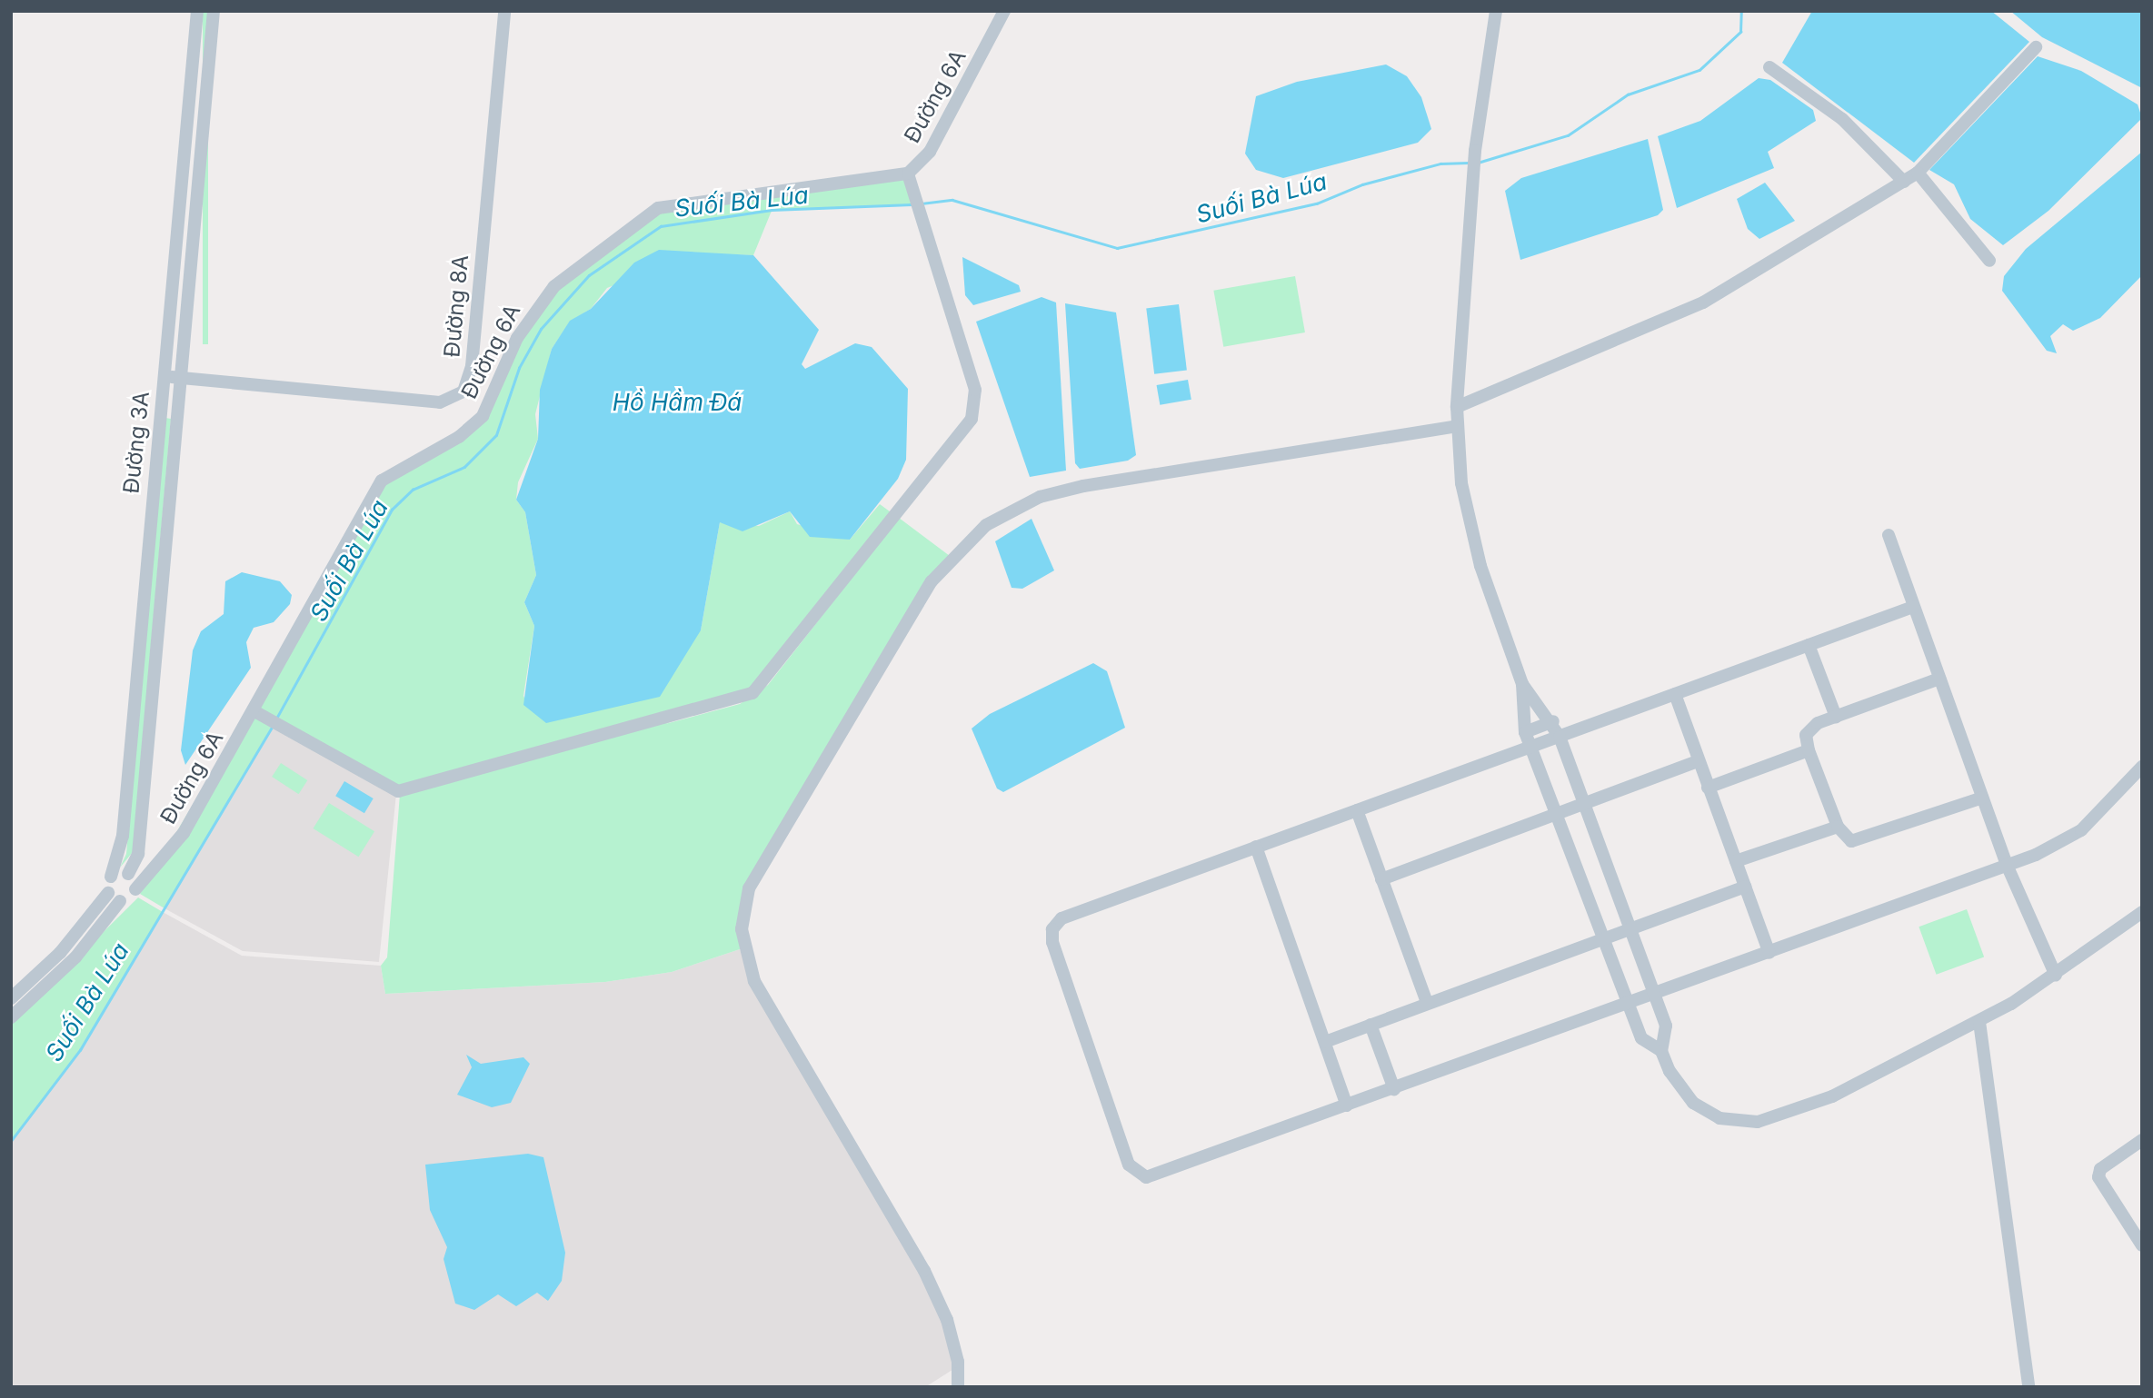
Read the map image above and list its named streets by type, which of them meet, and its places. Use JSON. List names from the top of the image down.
{
  "streets": {
    "street": ["Đường 6A", "Đường 8A", "Đường 3A"]
  },
  "crossings": [
    ["Đường 6A", "Đường 3A"],
    ["Đường 8A", "Đường 3A"]
  ],
  "water": ["Suối Bà Lúa", "Hồ Hầm Đá"]
}
